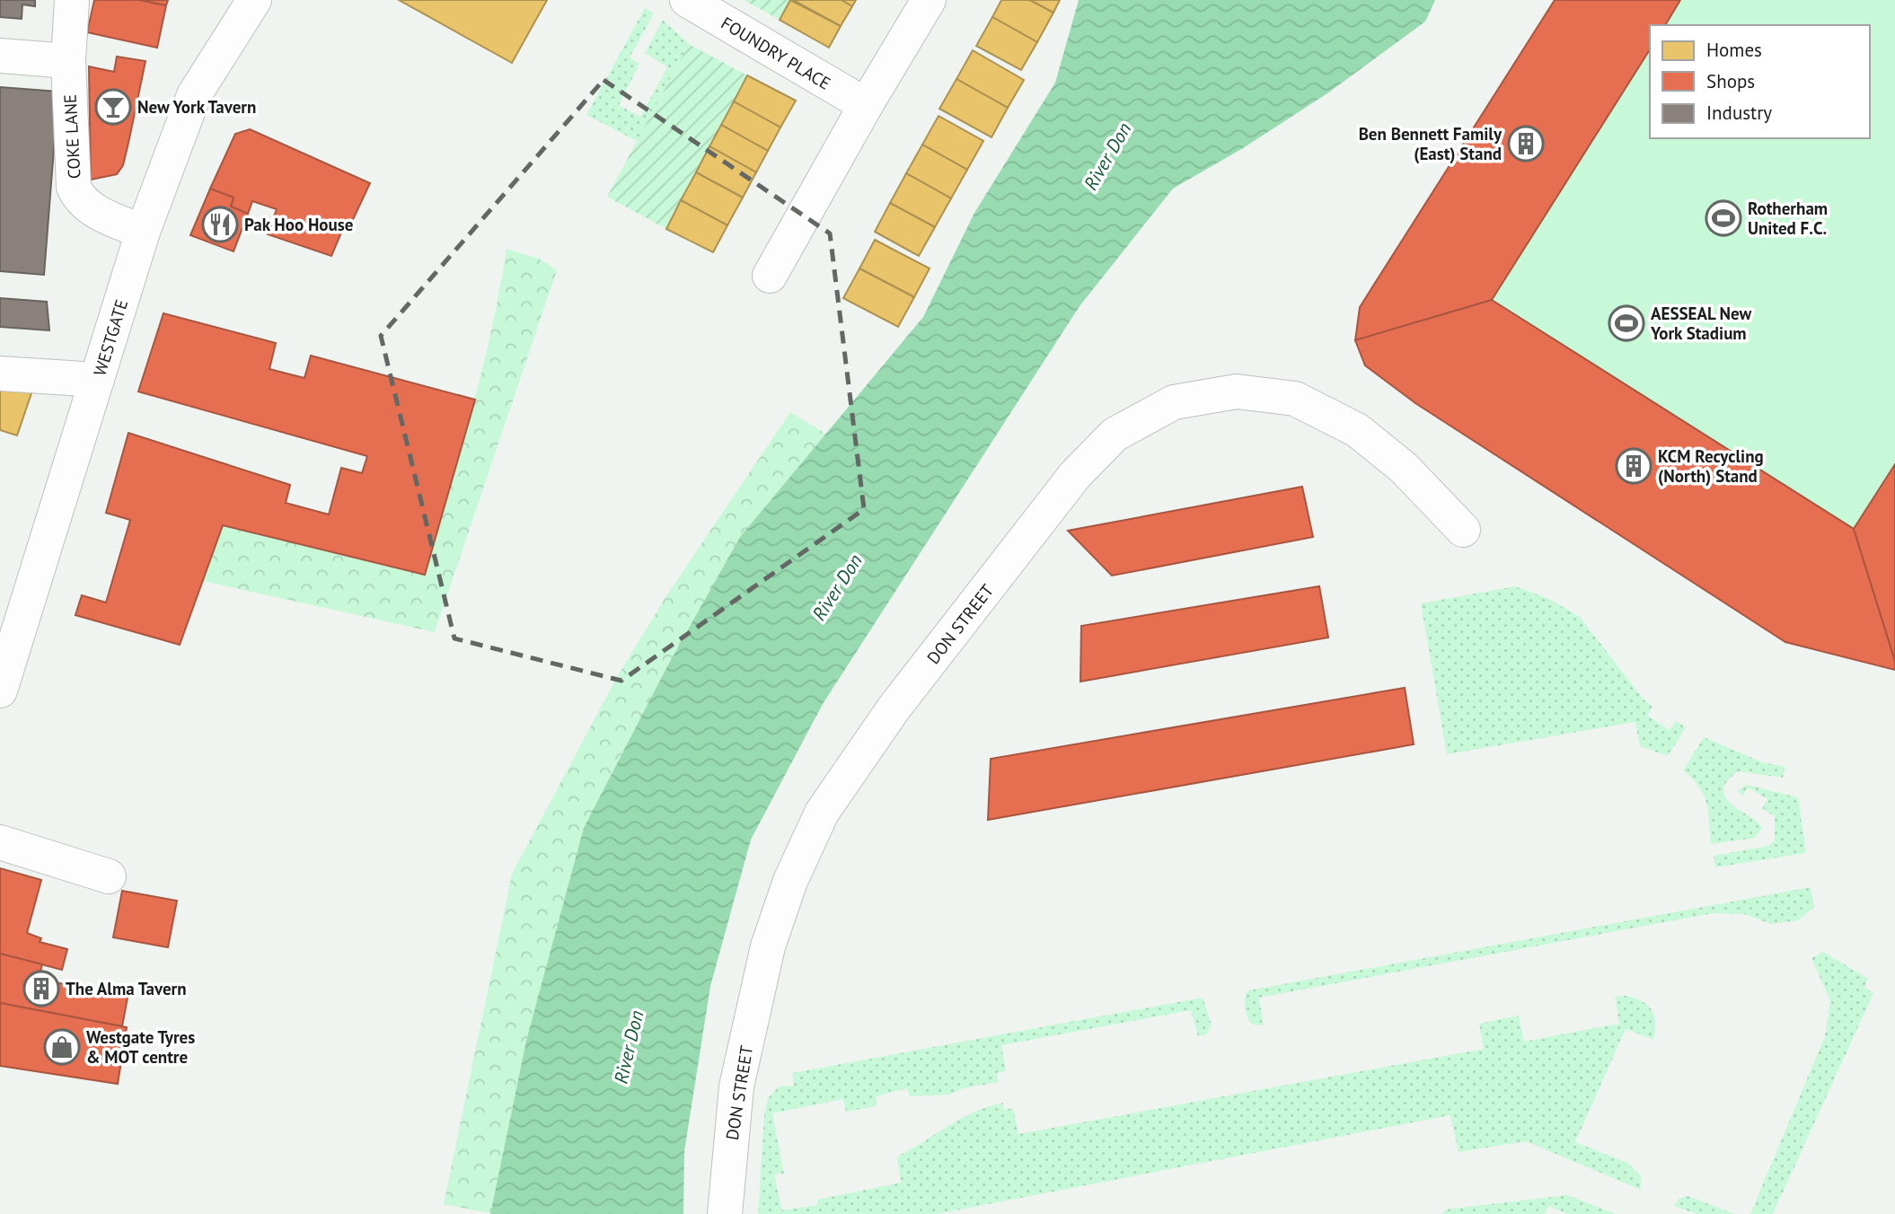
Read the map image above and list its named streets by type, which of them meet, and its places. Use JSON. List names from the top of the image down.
{
  "streets": {
    "street": [
      "FOUNDRY PLACE",
      "COKE LANE",
      "WESTGATE",
      "DON STREET"
    ]
  },
  "crossings": [
    ["COKE LANE", "WESTGATE"]
  ],
  "water": ["River Don"],
  "places": {
    "bar": ["New York Tavern"],
    "building": ["Ben Bennett Family (East) Stand", "KCM Recycling (North) Stand", "The Alma Tavern"],
    "sports": ["Rotherham United F.C.", "AESSEAL New York Stadium"],
    "restaurant": ["Pak Hoo House"],
    "shop": ["Westgate Tyres & MOT centre"]
  },
  "legend": ["Homes", "Shops", "Industry"]
}
